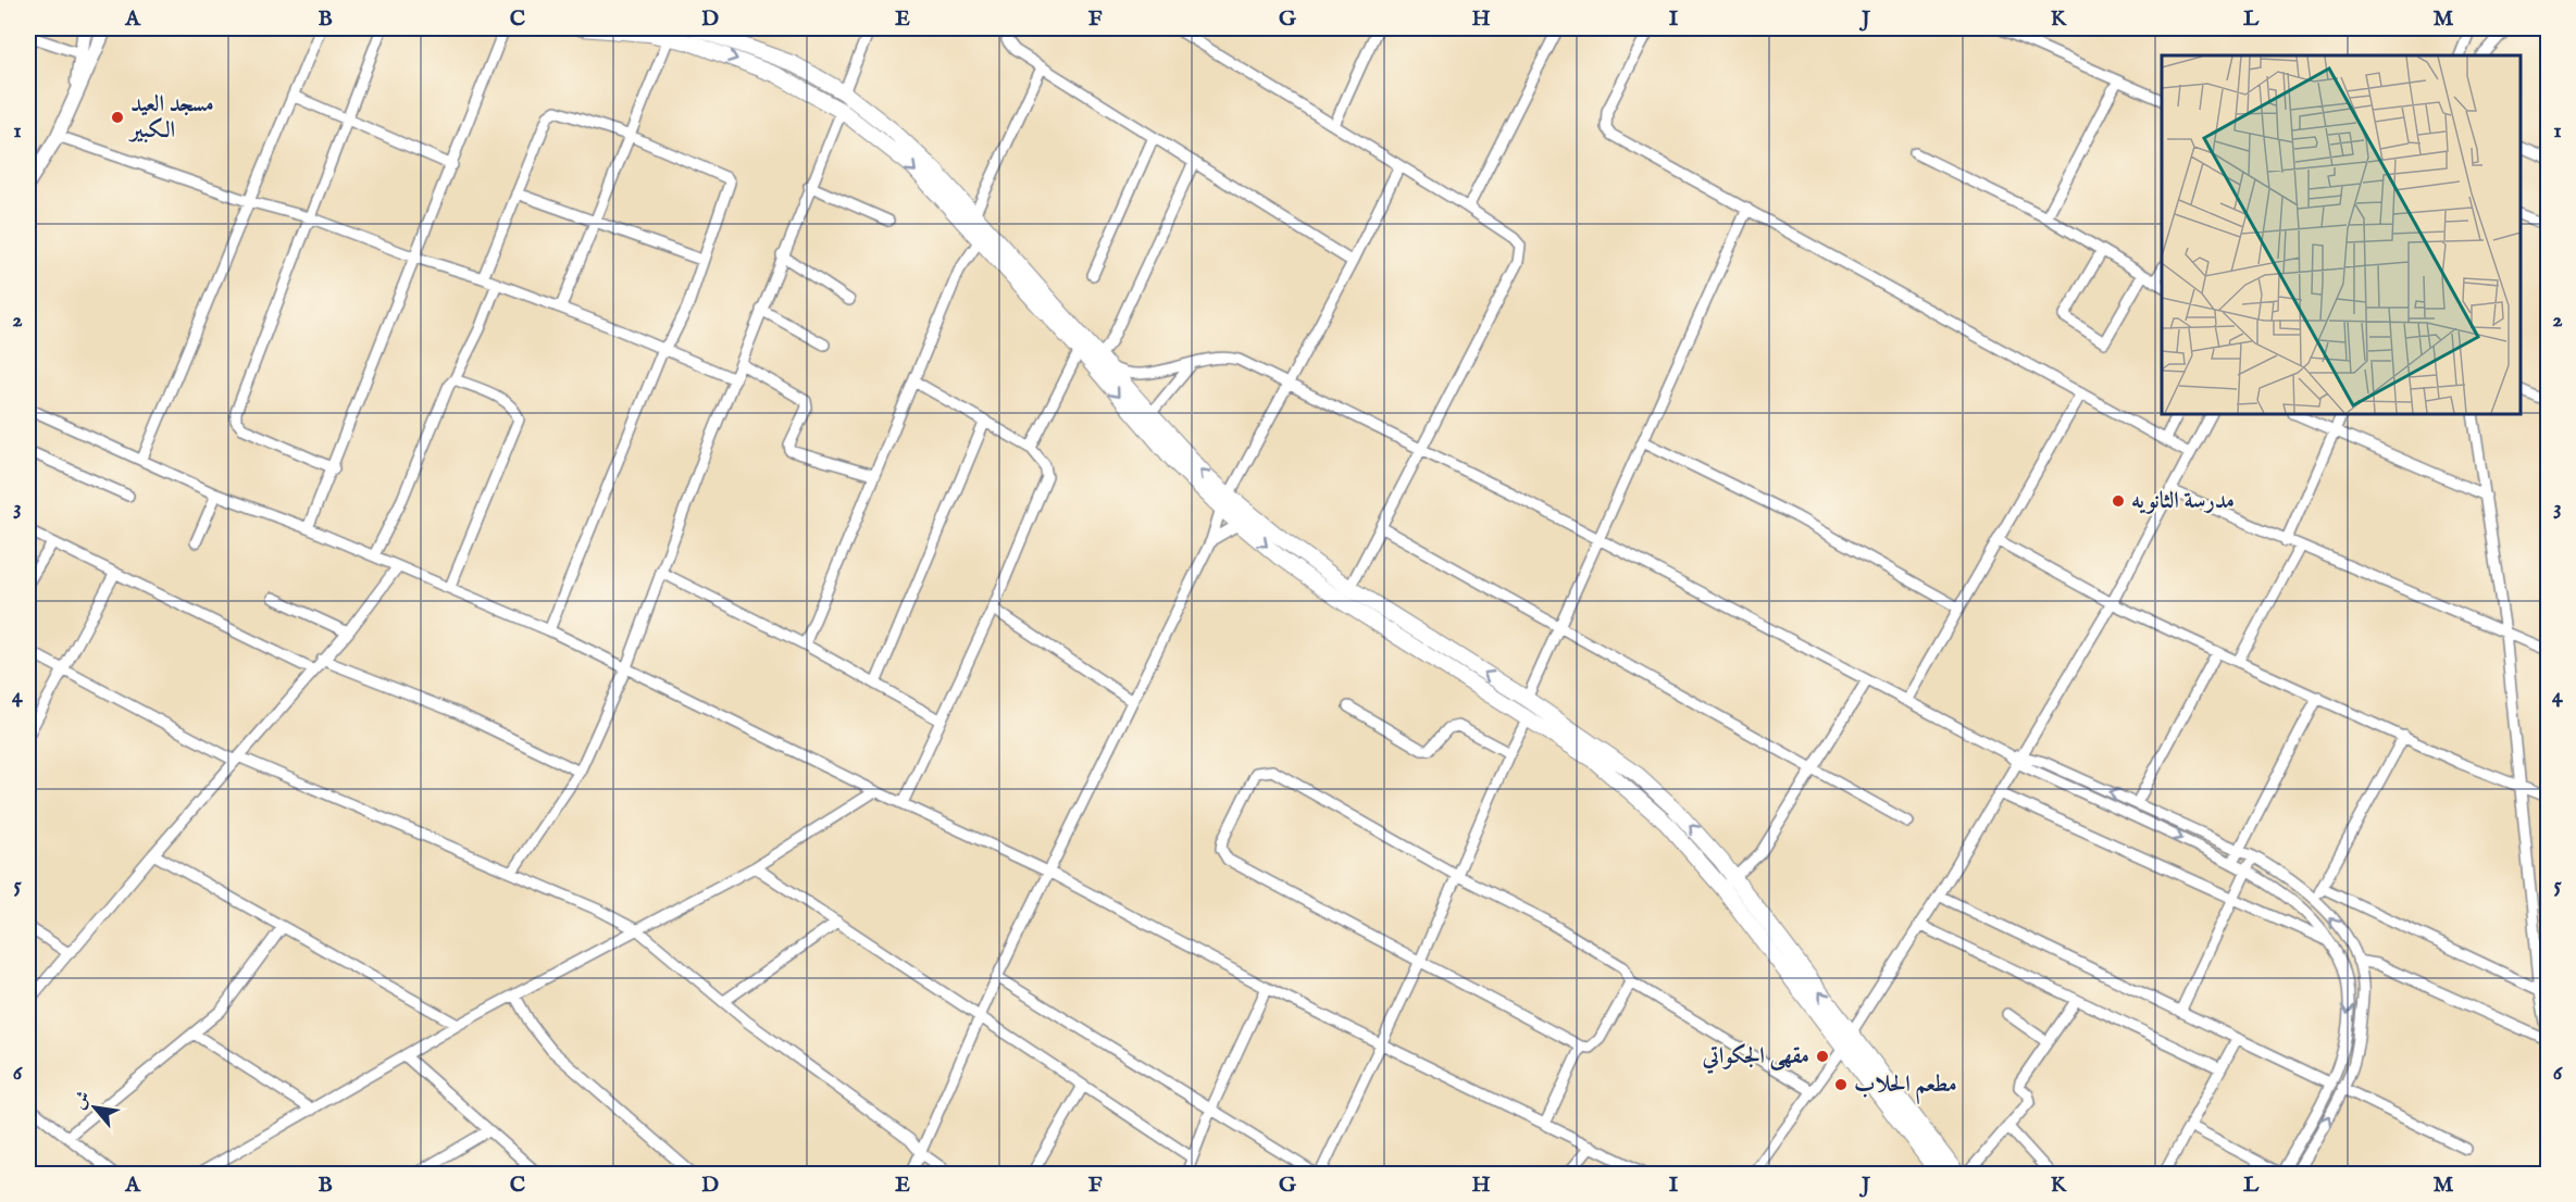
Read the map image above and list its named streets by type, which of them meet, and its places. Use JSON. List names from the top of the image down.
{
  "places": [
    "مسجد العيد الكبير",
    "مدرسة الثانويه",
    "مقهى الجكواتي",
    "مطعم الحلاب"
  ],
  "north": "top left",
  "grid": {
    "columns": [
      "A",
      "B",
      "C",
      "D",
      "E",
      "F",
      "G",
      "H",
      "I",
      "J",
      "K",
      "L",
      "M"
    ],
    "rows": [
      "1",
      "2",
      "3",
      "4",
      "5",
      "6"
    ]
  }
}
